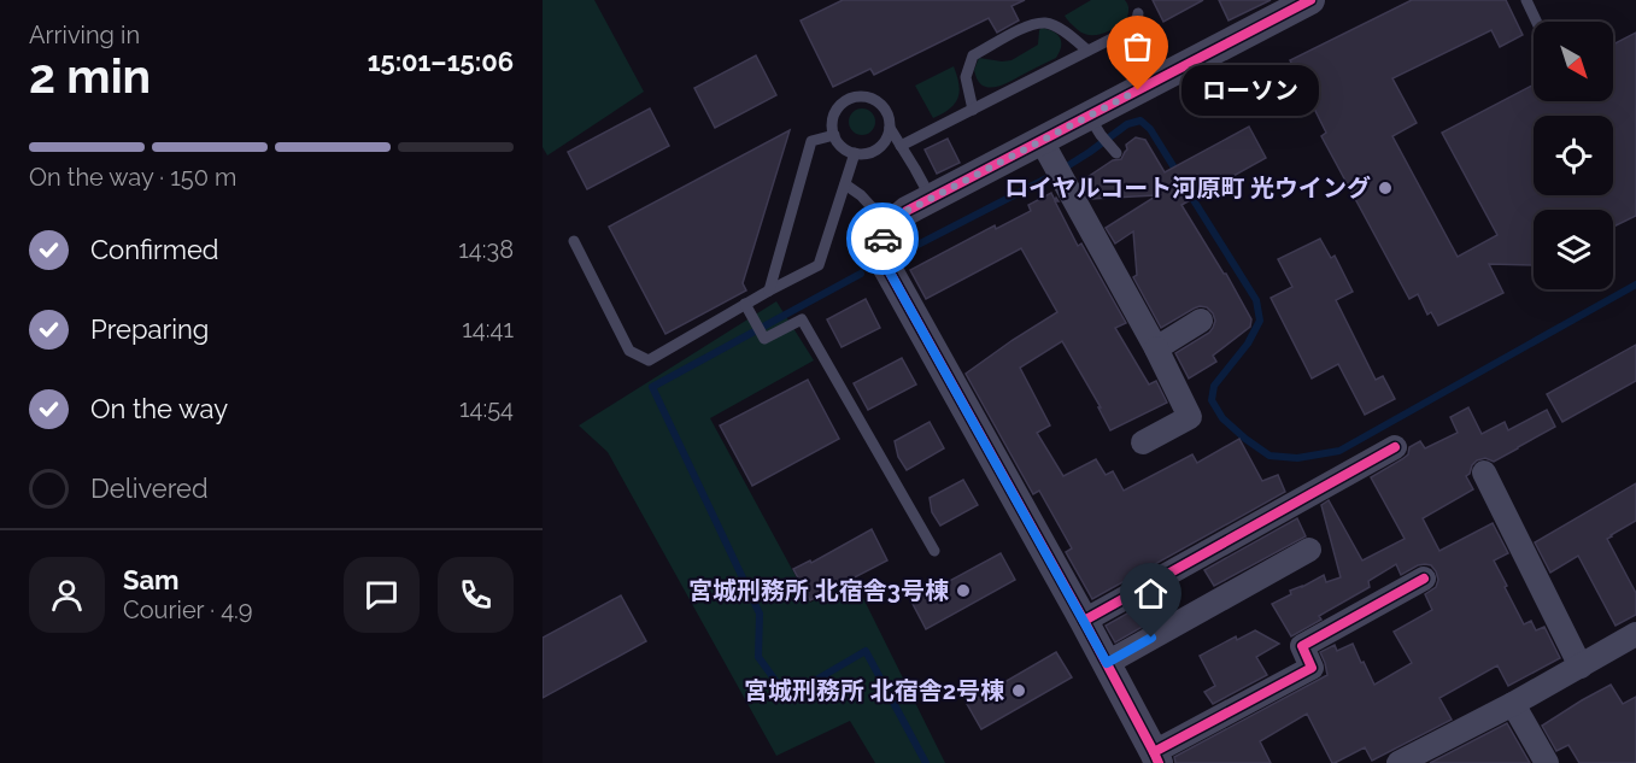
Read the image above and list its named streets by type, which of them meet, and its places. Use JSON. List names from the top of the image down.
{
  "places": [
    "ローソン",
    "ロイヤルコート河原町 光ウイング",
    "宮城刑務所 北宿舎3号棟",
    "宮城刑務所 北宿舎2号棟"
  ],
  "north": "bottom right",
  "page": {
    "heading": ["2 min", "Arriving in", "15:01–15:06"],
    "panel": ["Sam", "Courier · 4.9"],
    "bubble": "ローソン",
    "bar": "On the way · 150 m",
    "list": [
      ["Confirmed", "14:38"],
      ["Preparing", "14:41"],
      ["On the way", "14:54"],
      "Delivered"
    ]
  }
}
